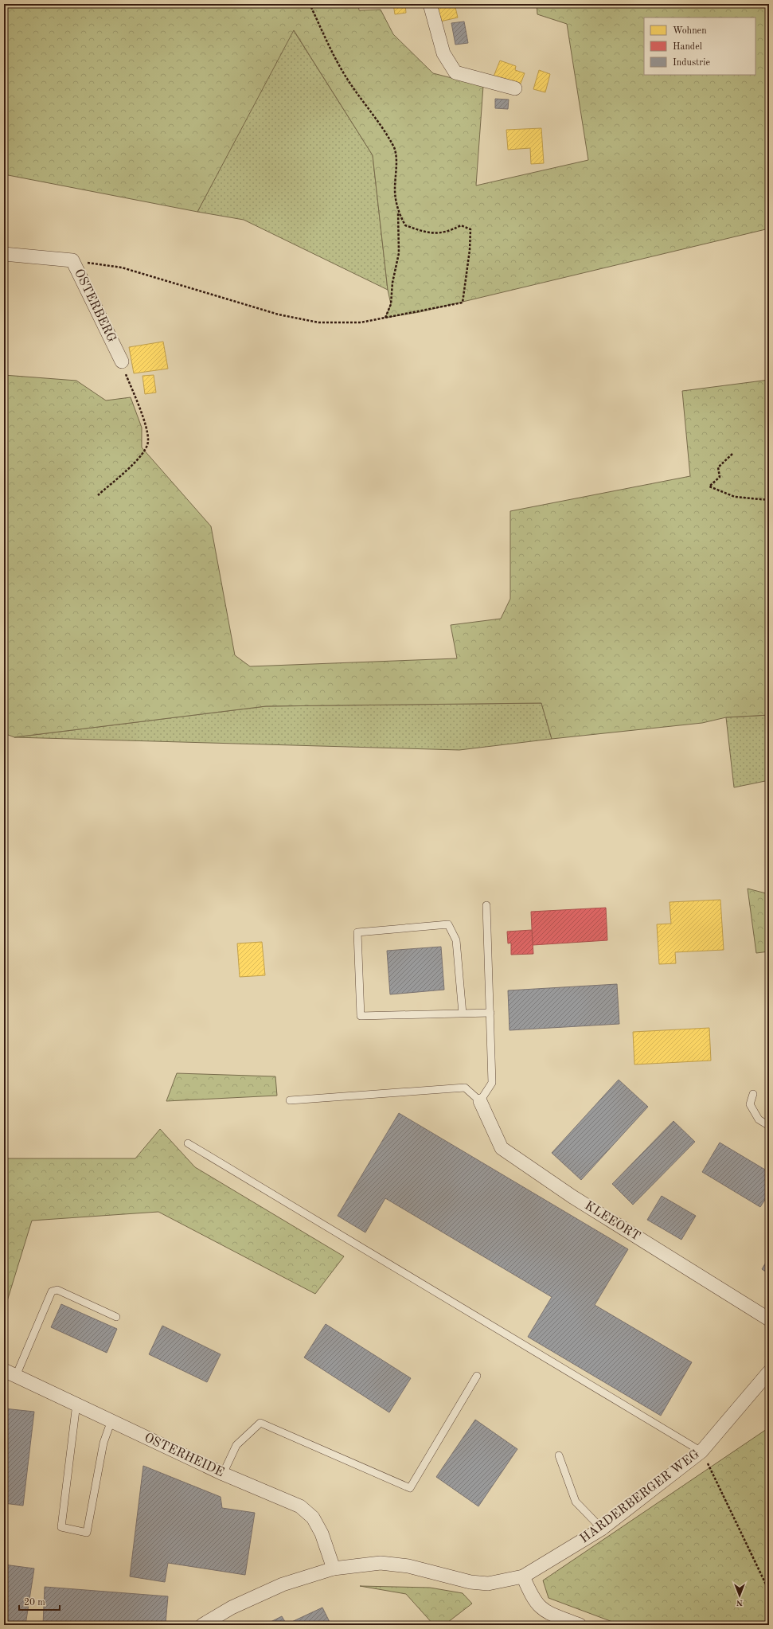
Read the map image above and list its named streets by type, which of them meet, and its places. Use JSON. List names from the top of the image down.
{
  "streets": {
    "street": [
      "OSTERBERG",
      "KLEEORT",
      "OSTERHEIDE",
      "HARDERBERGER WEG"
    ]
  },
  "crossings": [
    ["OSTERHEIDE", "HARDERBERGER WEG"]
  ],
  "legend": ["Wohnen", "Handel", "Industrie"],
  "scale_bar": "20 m",
  "north": "bottom"
}
